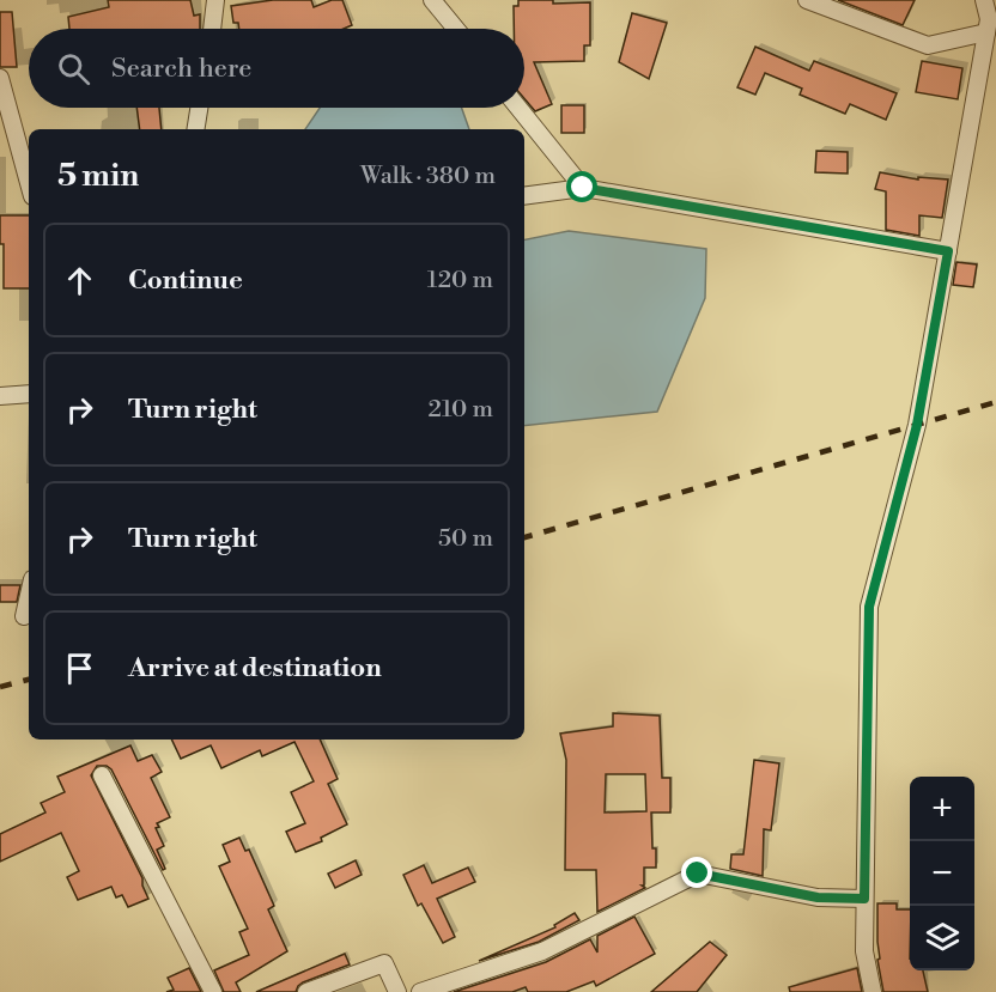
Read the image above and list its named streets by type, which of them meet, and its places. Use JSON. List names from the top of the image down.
{
  "page": {
    "search": "Search here",
    "heading": ["5 min", "Walk · 380 m"],
    "list": [
      ["Continue", "120 m"],
      ["Turn right", "210 m"],
      ["Turn right", "50 m"],
      "Arrive at destination"
    ],
    "map_buttons": ["+", "−"]
  }
}
